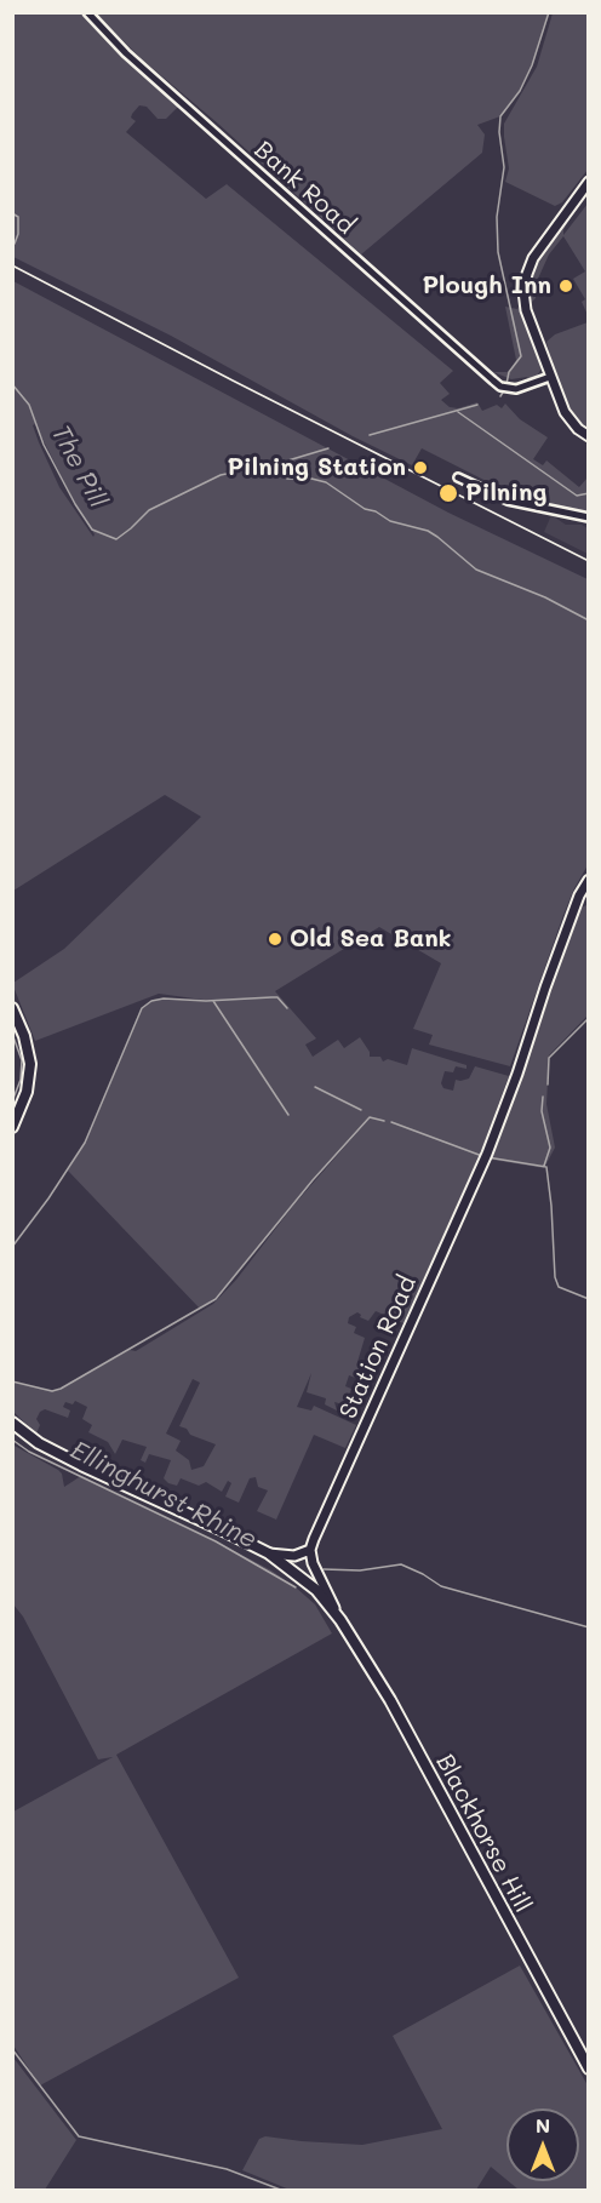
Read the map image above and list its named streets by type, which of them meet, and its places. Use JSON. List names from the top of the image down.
{
  "streets": {
    "main road": ["Blackhorse Hill"],
    "street": ["Bank Road", "Station Road"]
  },
  "water": ["The Pill", "Ellinghurst Rhine"],
  "places": [
    "Plough Inn",
    "Pilning Station",
    "Pilning",
    "Old Sea Bank"
  ],
  "north": "top"
}
